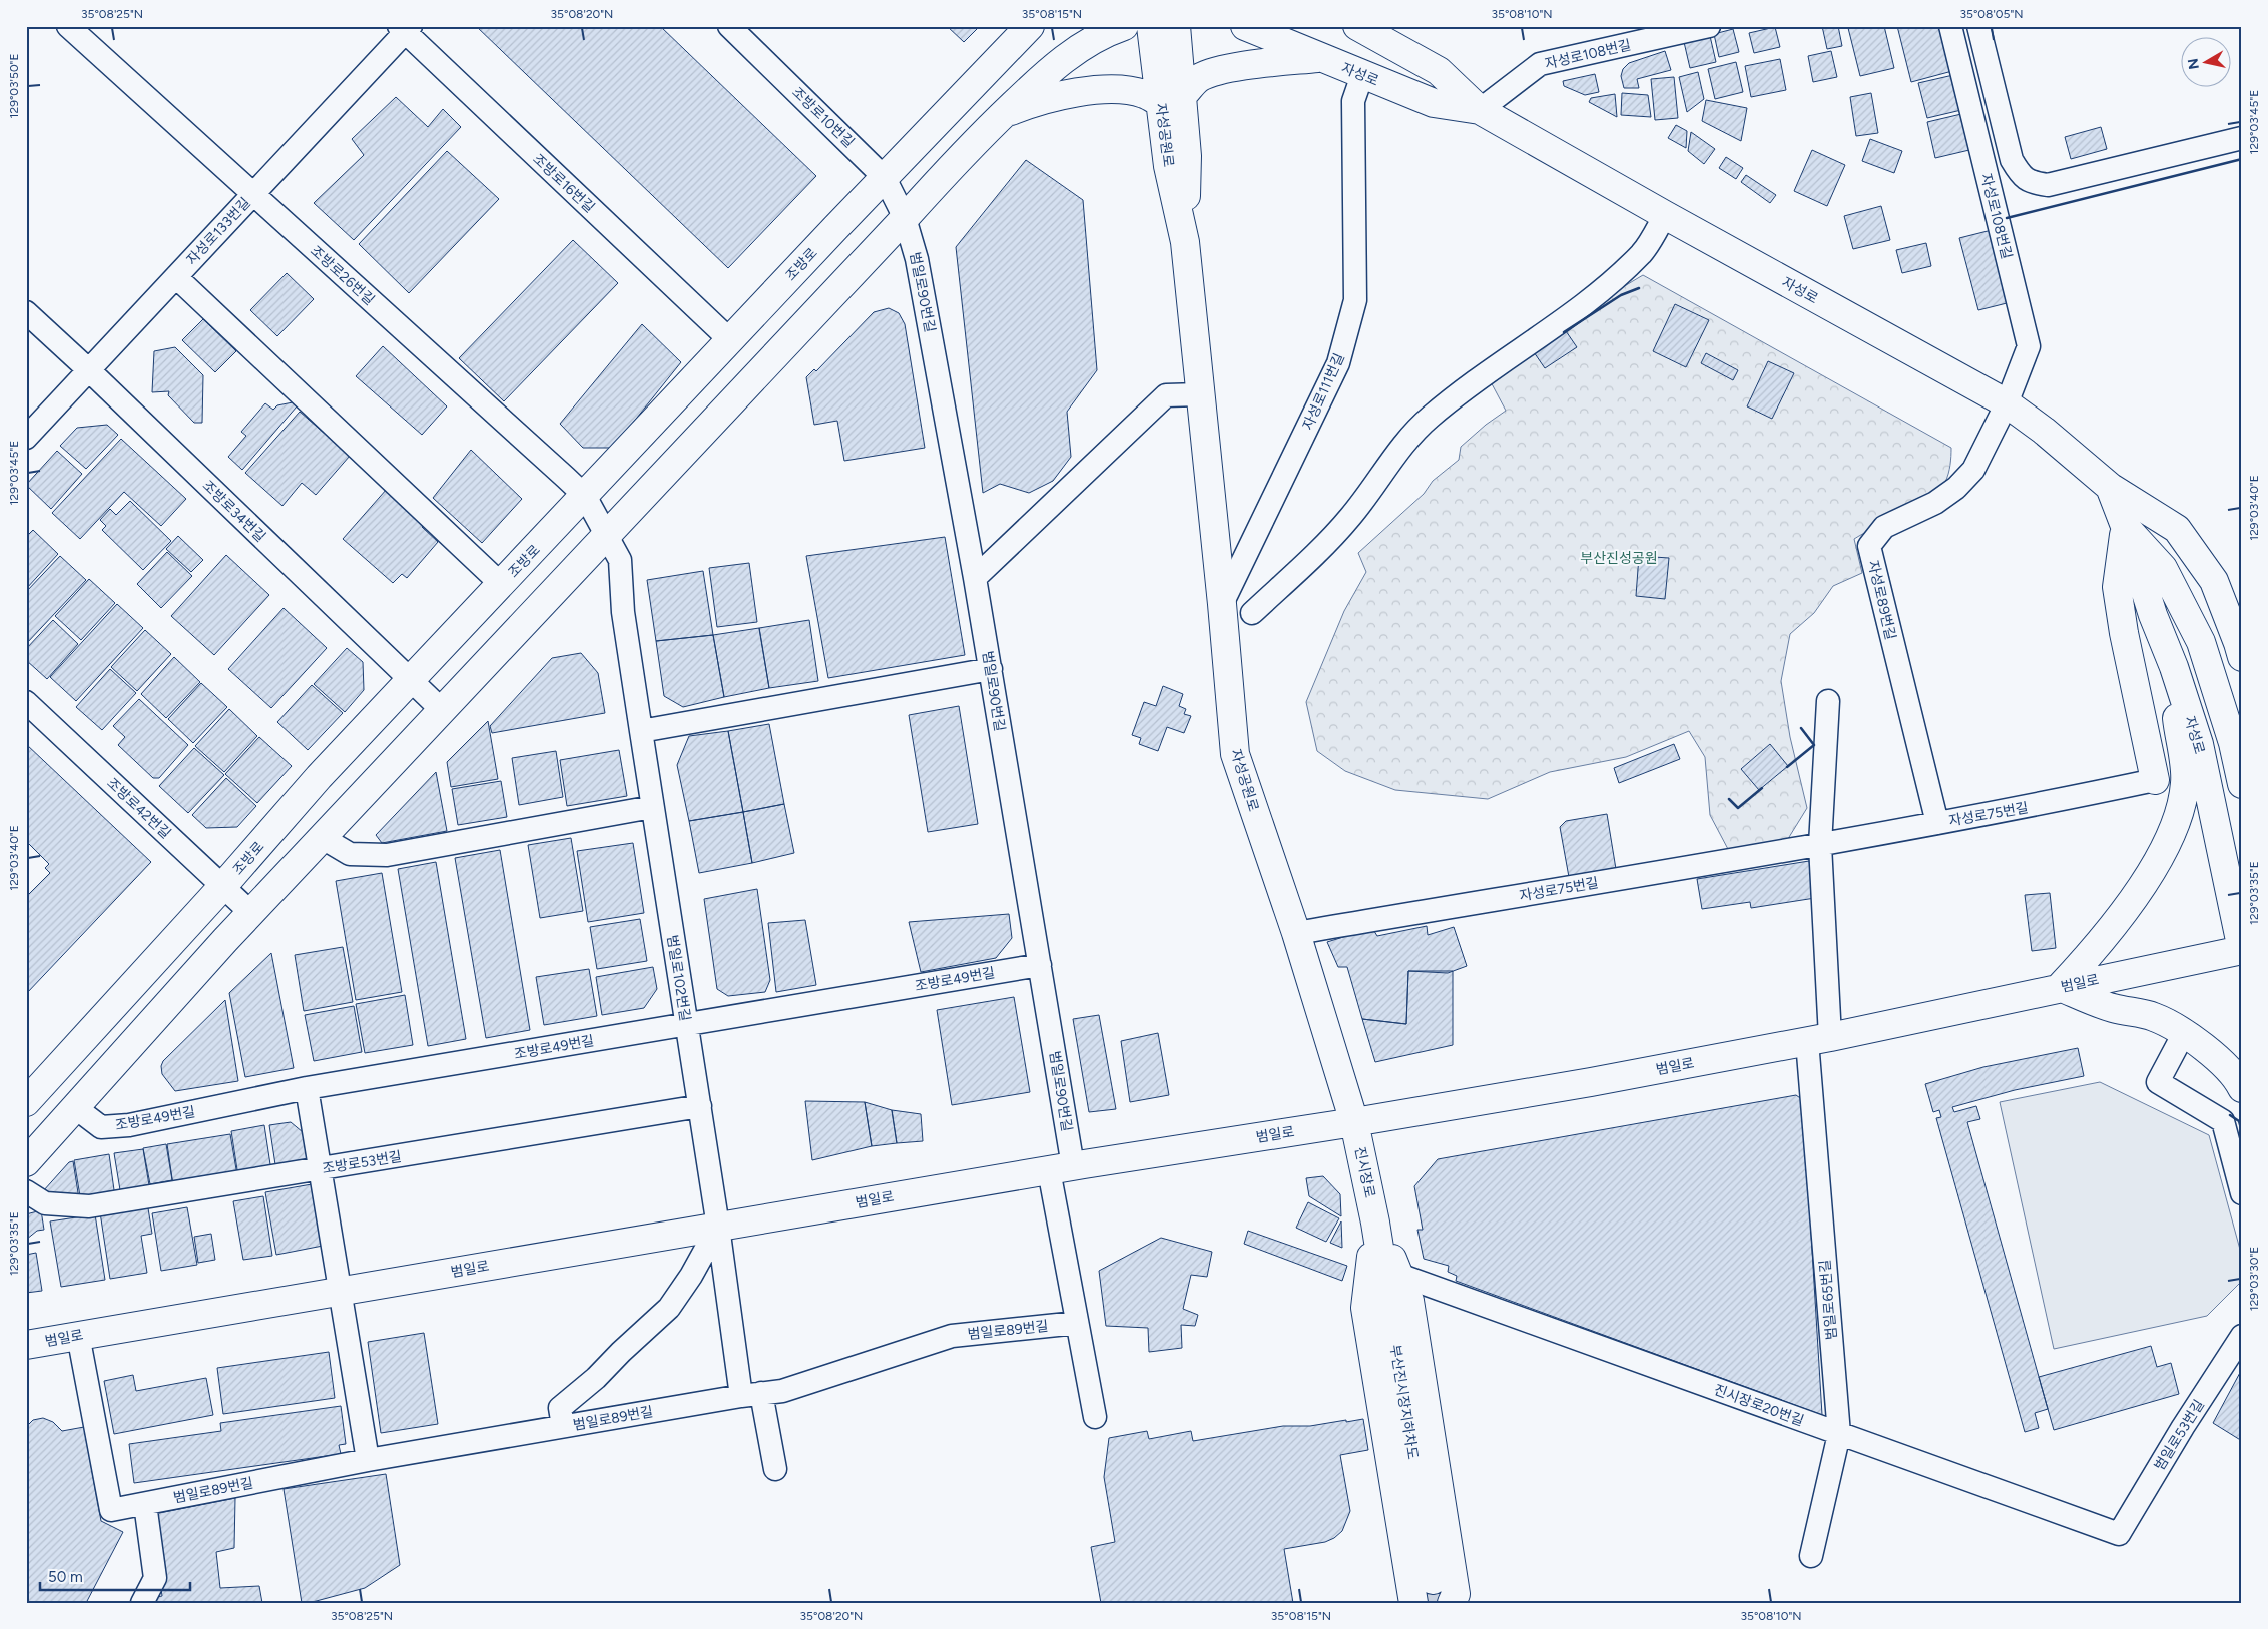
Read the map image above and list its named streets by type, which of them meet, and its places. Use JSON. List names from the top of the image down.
{
  "streets": {
    "main road": [
      "자성로",
      "자성공원로",
      "조방로",
      "범일로",
      "진시장로",
      "부산진시장지하차도"
    ],
    "street": [
      "자성로108번길",
      "조방로10번길",
      "조방로16번길",
      "자성로133번길",
      "조방로26번길",
      "범일로90번길",
      "자성로111번길",
      "조방로34번길",
      "자성로89번길",
      "조방로42번길",
      "자성로75번길",
      "범일로102번길",
      "조방로49번길",
      "조방로53번길",
      "범일로65번길",
      "범일로89번길",
      "진시장로20번길",
      "범일로53번길"
    ]
  },
  "crossings": [
    ["자성로108번길", "자성로"],
    ["자성로108번길", "자성로89번길"],
    ["자성로", "자성로111번길"],
    ["자성로", "자성로89번길"],
    ["자성로", "범일로"],
    ["조방로10번길", "조방로"],
    ["조방로10번길", "범일로90번길"],
    ["자성공원로", "자성로111번길"],
    ["자성공원로", "자성로75번길"],
    ["자성공원로", "범일로"],
    ["자성공원로", "진시장로"],
    ["조방로16번길", "자성로133번길"],
    ["조방로16번길", "조방로"],
    ["자성로133번길", "조방로26번길"],
    ["자성로133번길", "조방로34번길"],
    ["조방로", "조방로26번길"],
    ["조방로", "조방로34번길"],
    ["조방로", "조방로42번길"],
    ["조방로26번길", "범일로102번길"],
    ["범일로90번길", "조방로49번길"],
    ["범일로90번길", "범일로"],
    ["자성로89번길", "자성로75번길"],
    ["범일로102번길", "조방로49번길"],
    ["범일로102번길", "범일로"],
    ["범일로102번길", "조방로53번길"],
    ["범일로102번길", "범일로89번길"],
    ["범일로", "진시장로"],
    ["범일로", "범일로65번길"],
    ["범일로", "범일로89번길"],
    ["진시장로", "부산진시장지하차도"],
    ["범일로65번길", "진시장로20번길"],
    ["진시장로20번길", "범일로53번길"]
  ],
  "parks": ["부산진성공원"],
  "scale_bar": "50 m",
  "north": "left",
  "coordinates": [
    "35°08'25\"N",
    "35°08'20\"N",
    "35°08'15\"N",
    "35°08'10\"N",
    "35°08'05\"N",
    "129°03'50\"E",
    "129°03'45\"E",
    "129°03'40\"E",
    "129°03'35\"E",
    "129°03'30\"E"
  ]
}
